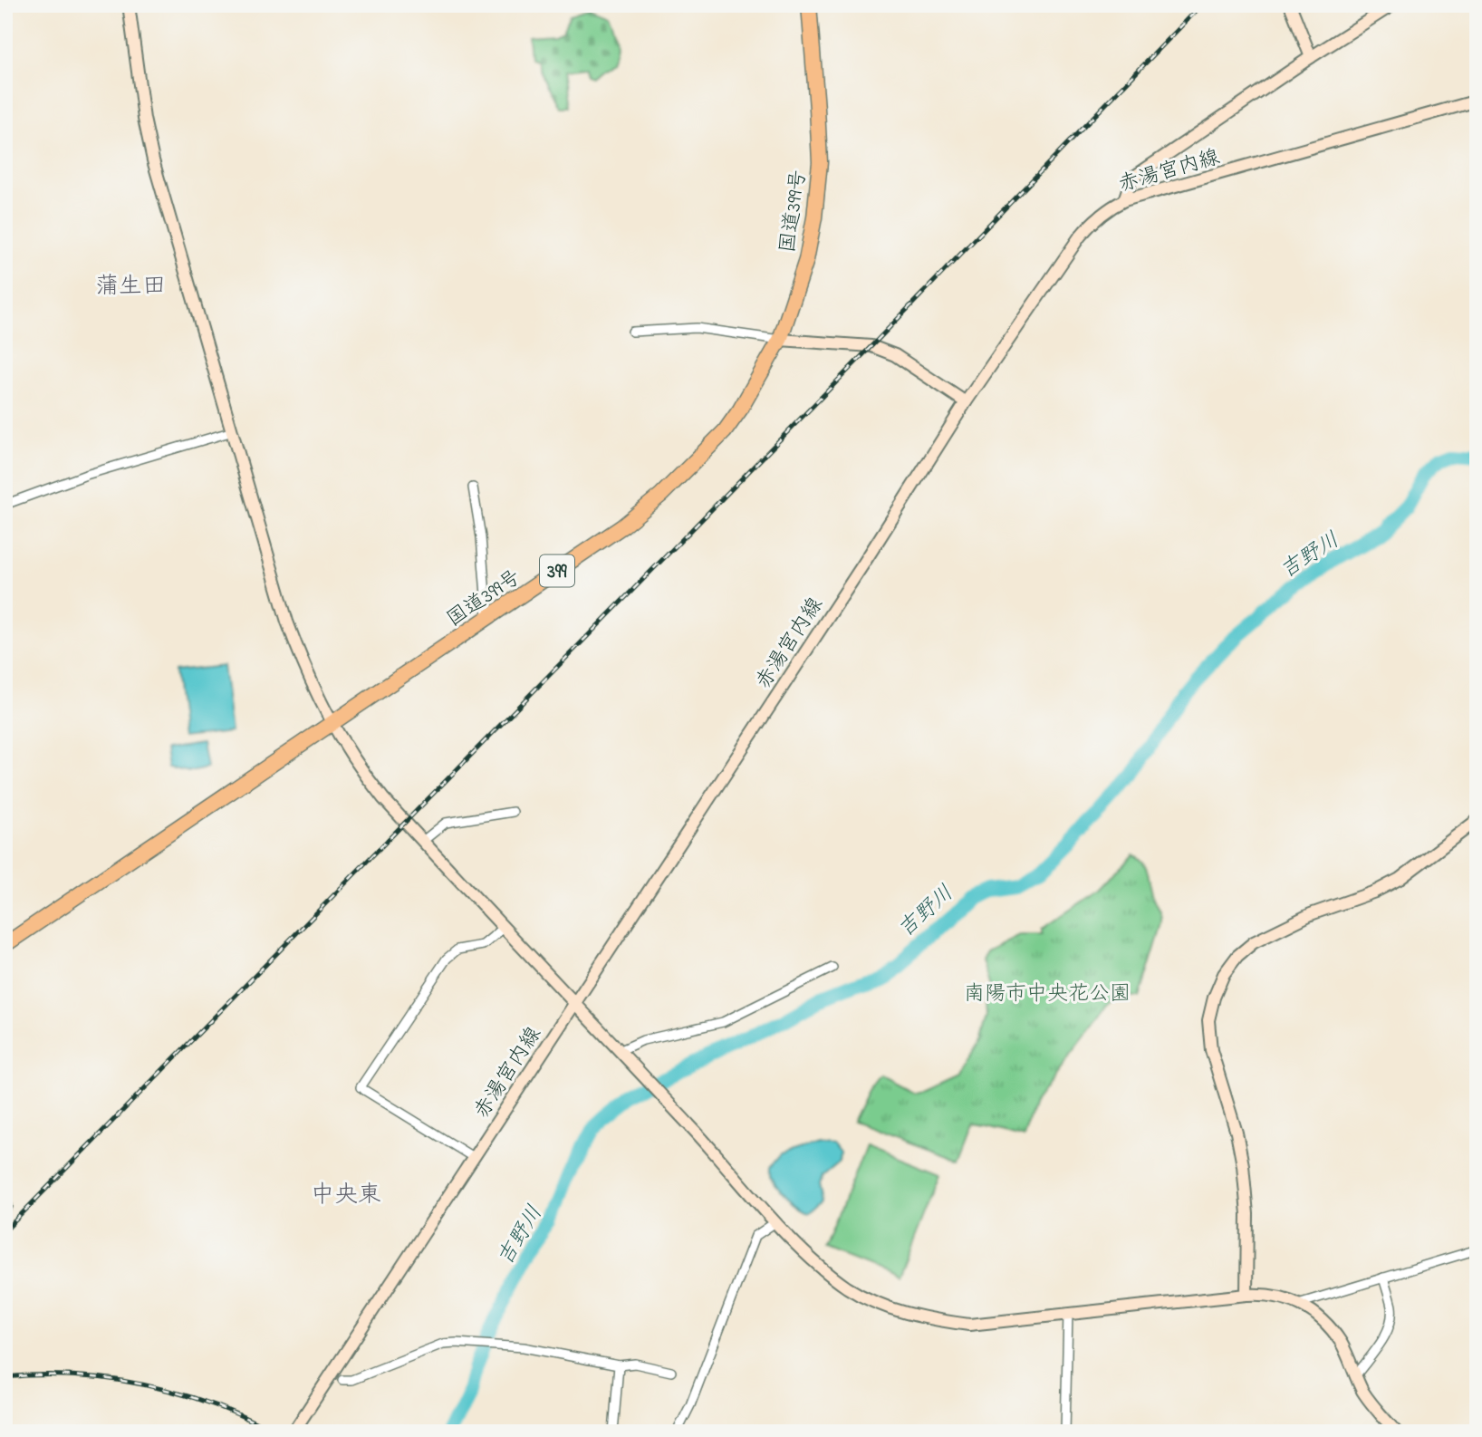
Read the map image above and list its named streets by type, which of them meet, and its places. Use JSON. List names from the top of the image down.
{
  "streets": {
    "highway": ["国道399号", "399"],
    "street": ["赤湯宮内線"]
  },
  "districts": ["蒲生田", "中央東"],
  "water": ["吉野川"],
  "parks": ["南陽市中央花公園"]
}
